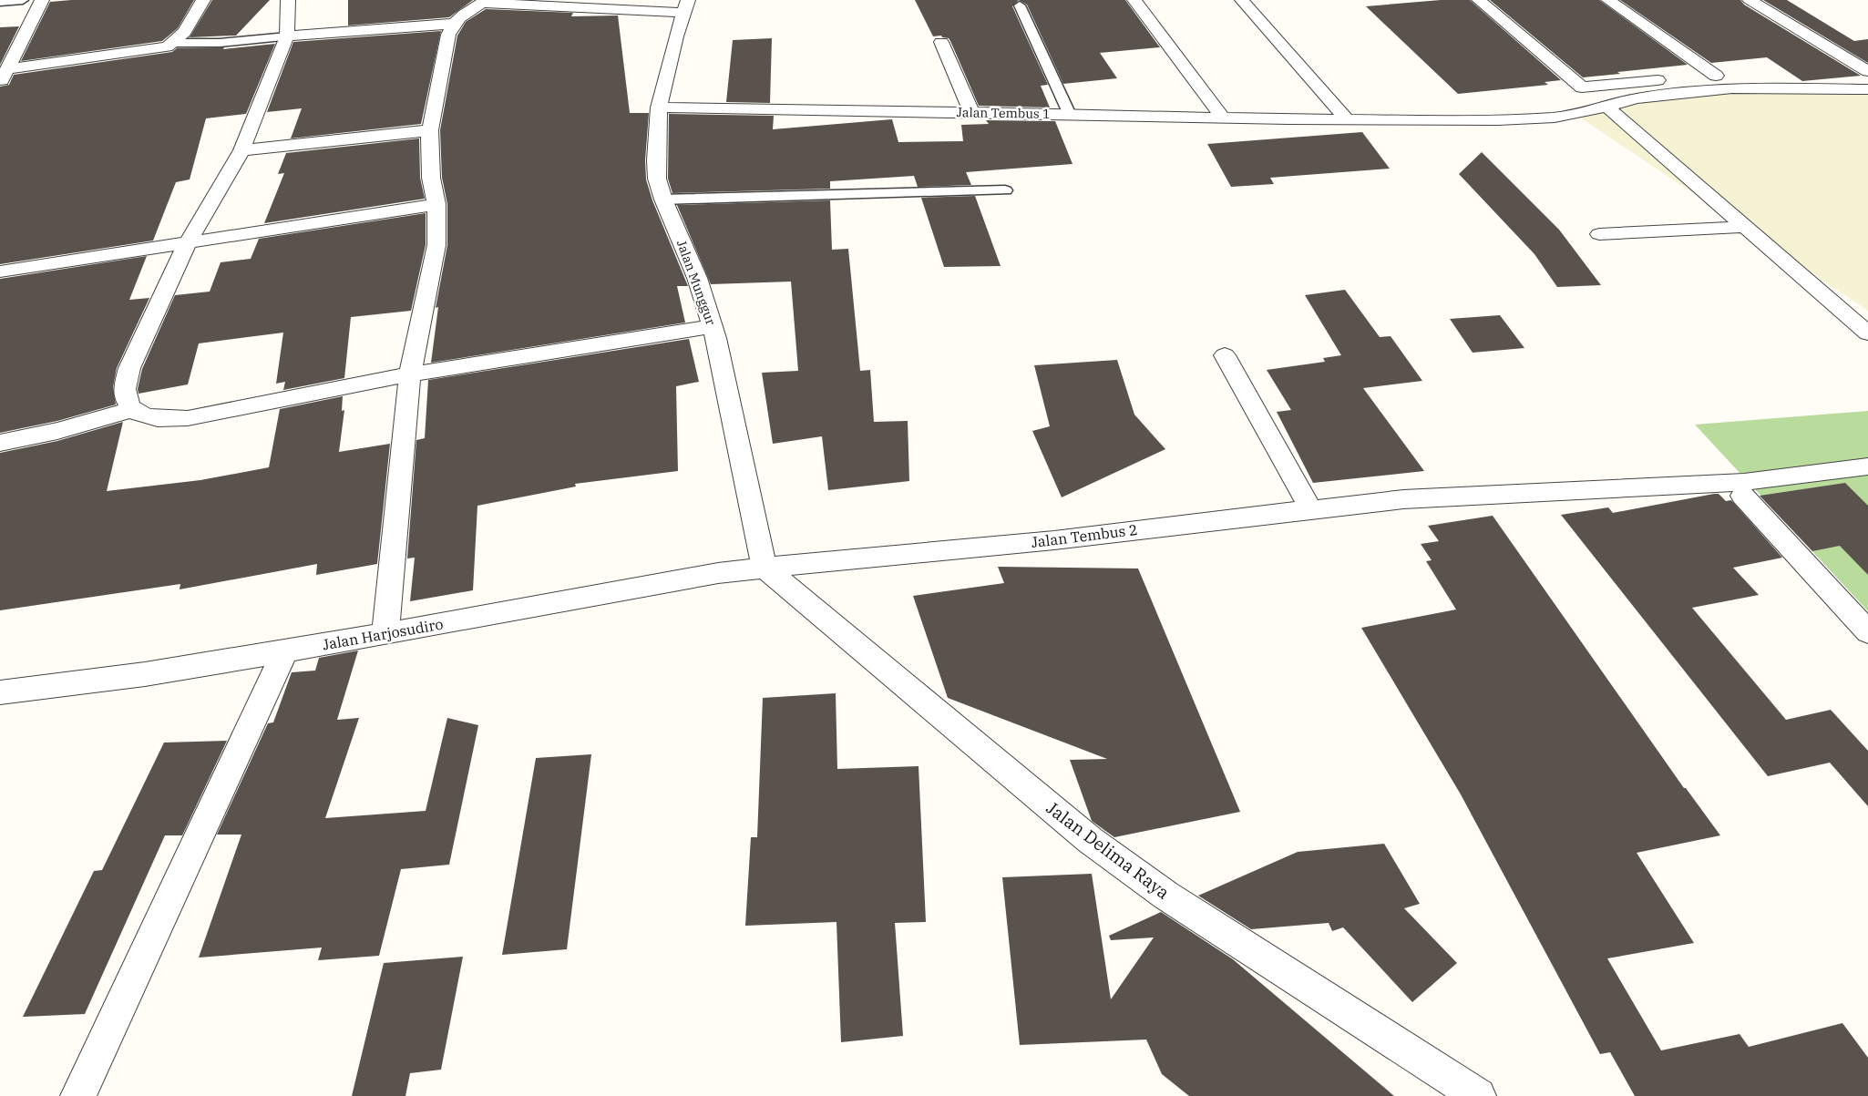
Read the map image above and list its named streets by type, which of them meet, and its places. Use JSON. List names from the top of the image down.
{
  "streets": {
    "street": [
      "Jalan Tembus 1",
      "Jalan Munggur",
      "Jalan Tembus 2",
      "Jalan Harjosudiro",
      "Jalan Delima Raya"
    ]
  },
  "crossings": [
    ["Jalan Tembus 1", "Jalan Munggur"],
    ["Jalan Munggur", "Jalan Tembus 2"],
    ["Jalan Munggur", "Jalan Harjosudiro"],
    ["Jalan Munggur", "Jalan Delima Raya"],
    ["Jalan Tembus 2", "Jalan Harjosudiro"],
    ["Jalan Tembus 2", "Jalan Delima Raya"],
    ["Jalan Harjosudiro", "Jalan Delima Raya"]
  ]
}
